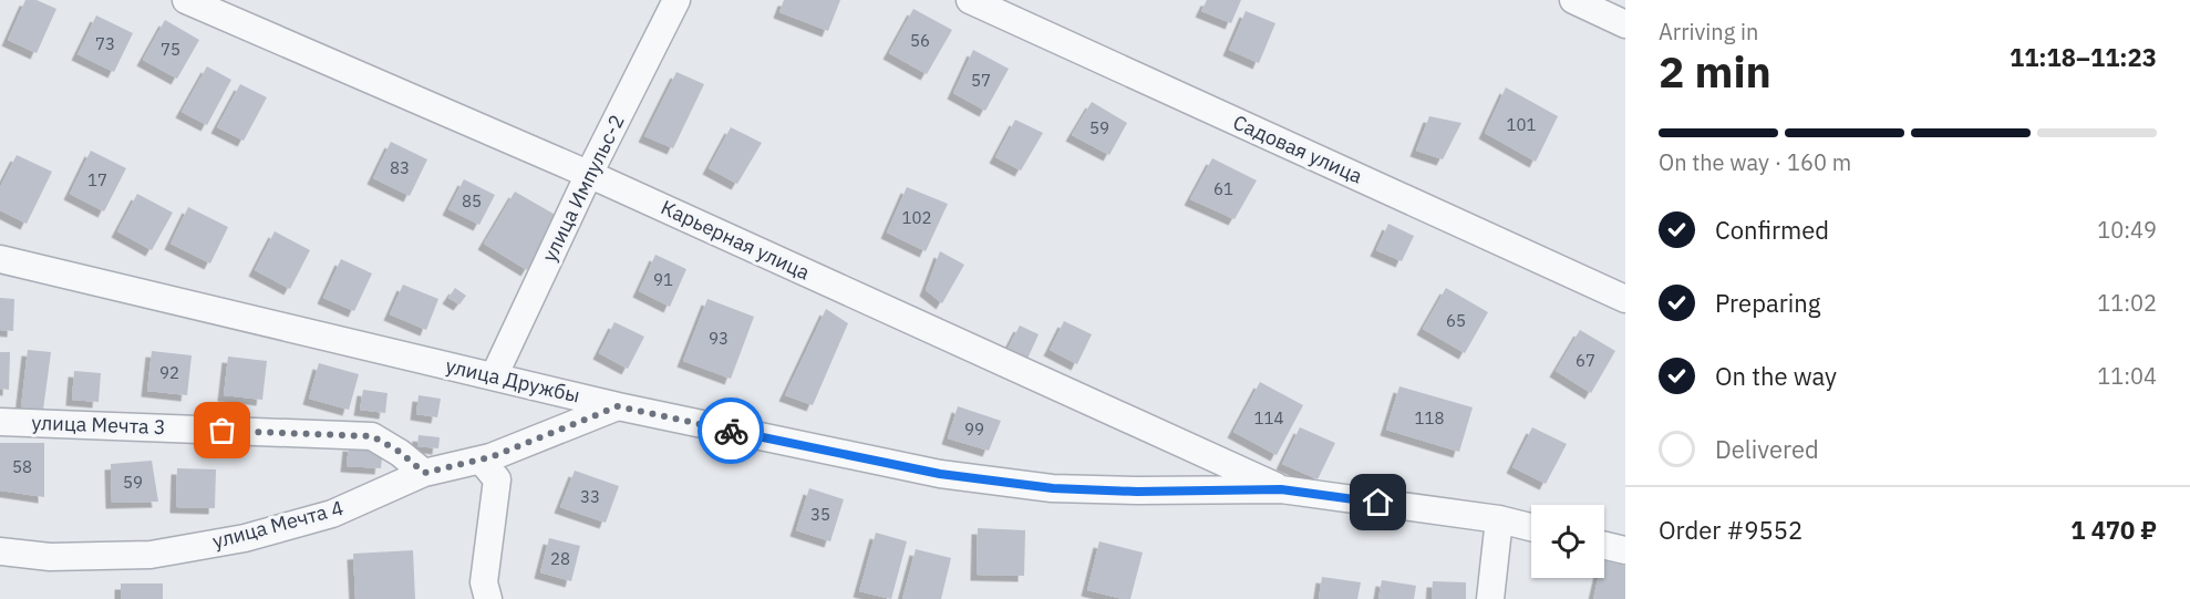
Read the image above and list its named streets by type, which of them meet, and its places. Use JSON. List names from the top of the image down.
{
  "streets": {
    "street": [
      "Садовая улица",
      "улица Импульс-2",
      "Карьерная улица",
      "улица Дружбы",
      "улица Мечта 3",
      "улица Мечта 4"
    ]
  },
  "crossings": [
    ["улица Импульс-2", "Карьерная улица"],
    ["улица Импульс-2", "улица Дружбы"],
    ["Карьерная улица", "улица Дружбы"],
    ["улица Дружбы", "улица Мечта 4"],
    ["улица Мечта 3", "улица Мечта 4"]
  ],
  "house_numbers": [
    "56",
    "73",
    "75",
    "57",
    "101",
    "59",
    "83",
    "17",
    "61",
    "85",
    "102",
    "91",
    "65",
    "93",
    "67",
    "92",
    "114",
    "118",
    "99",
    "58",
    "59",
    "33",
    "35",
    "28"
  ],
  "page": {
    "heading": ["2 min", "Arriving in", "11:18–11:23"],
    "panel": ["Order #9552", "1 470 ₽"],
    "bar": "On the way · 160 m",
    "list": [
      ["Confirmed", "10:49"],
      ["Preparing", "11:02"],
      ["On the way", "11:04"],
      "Delivered"
    ]
  }
}
